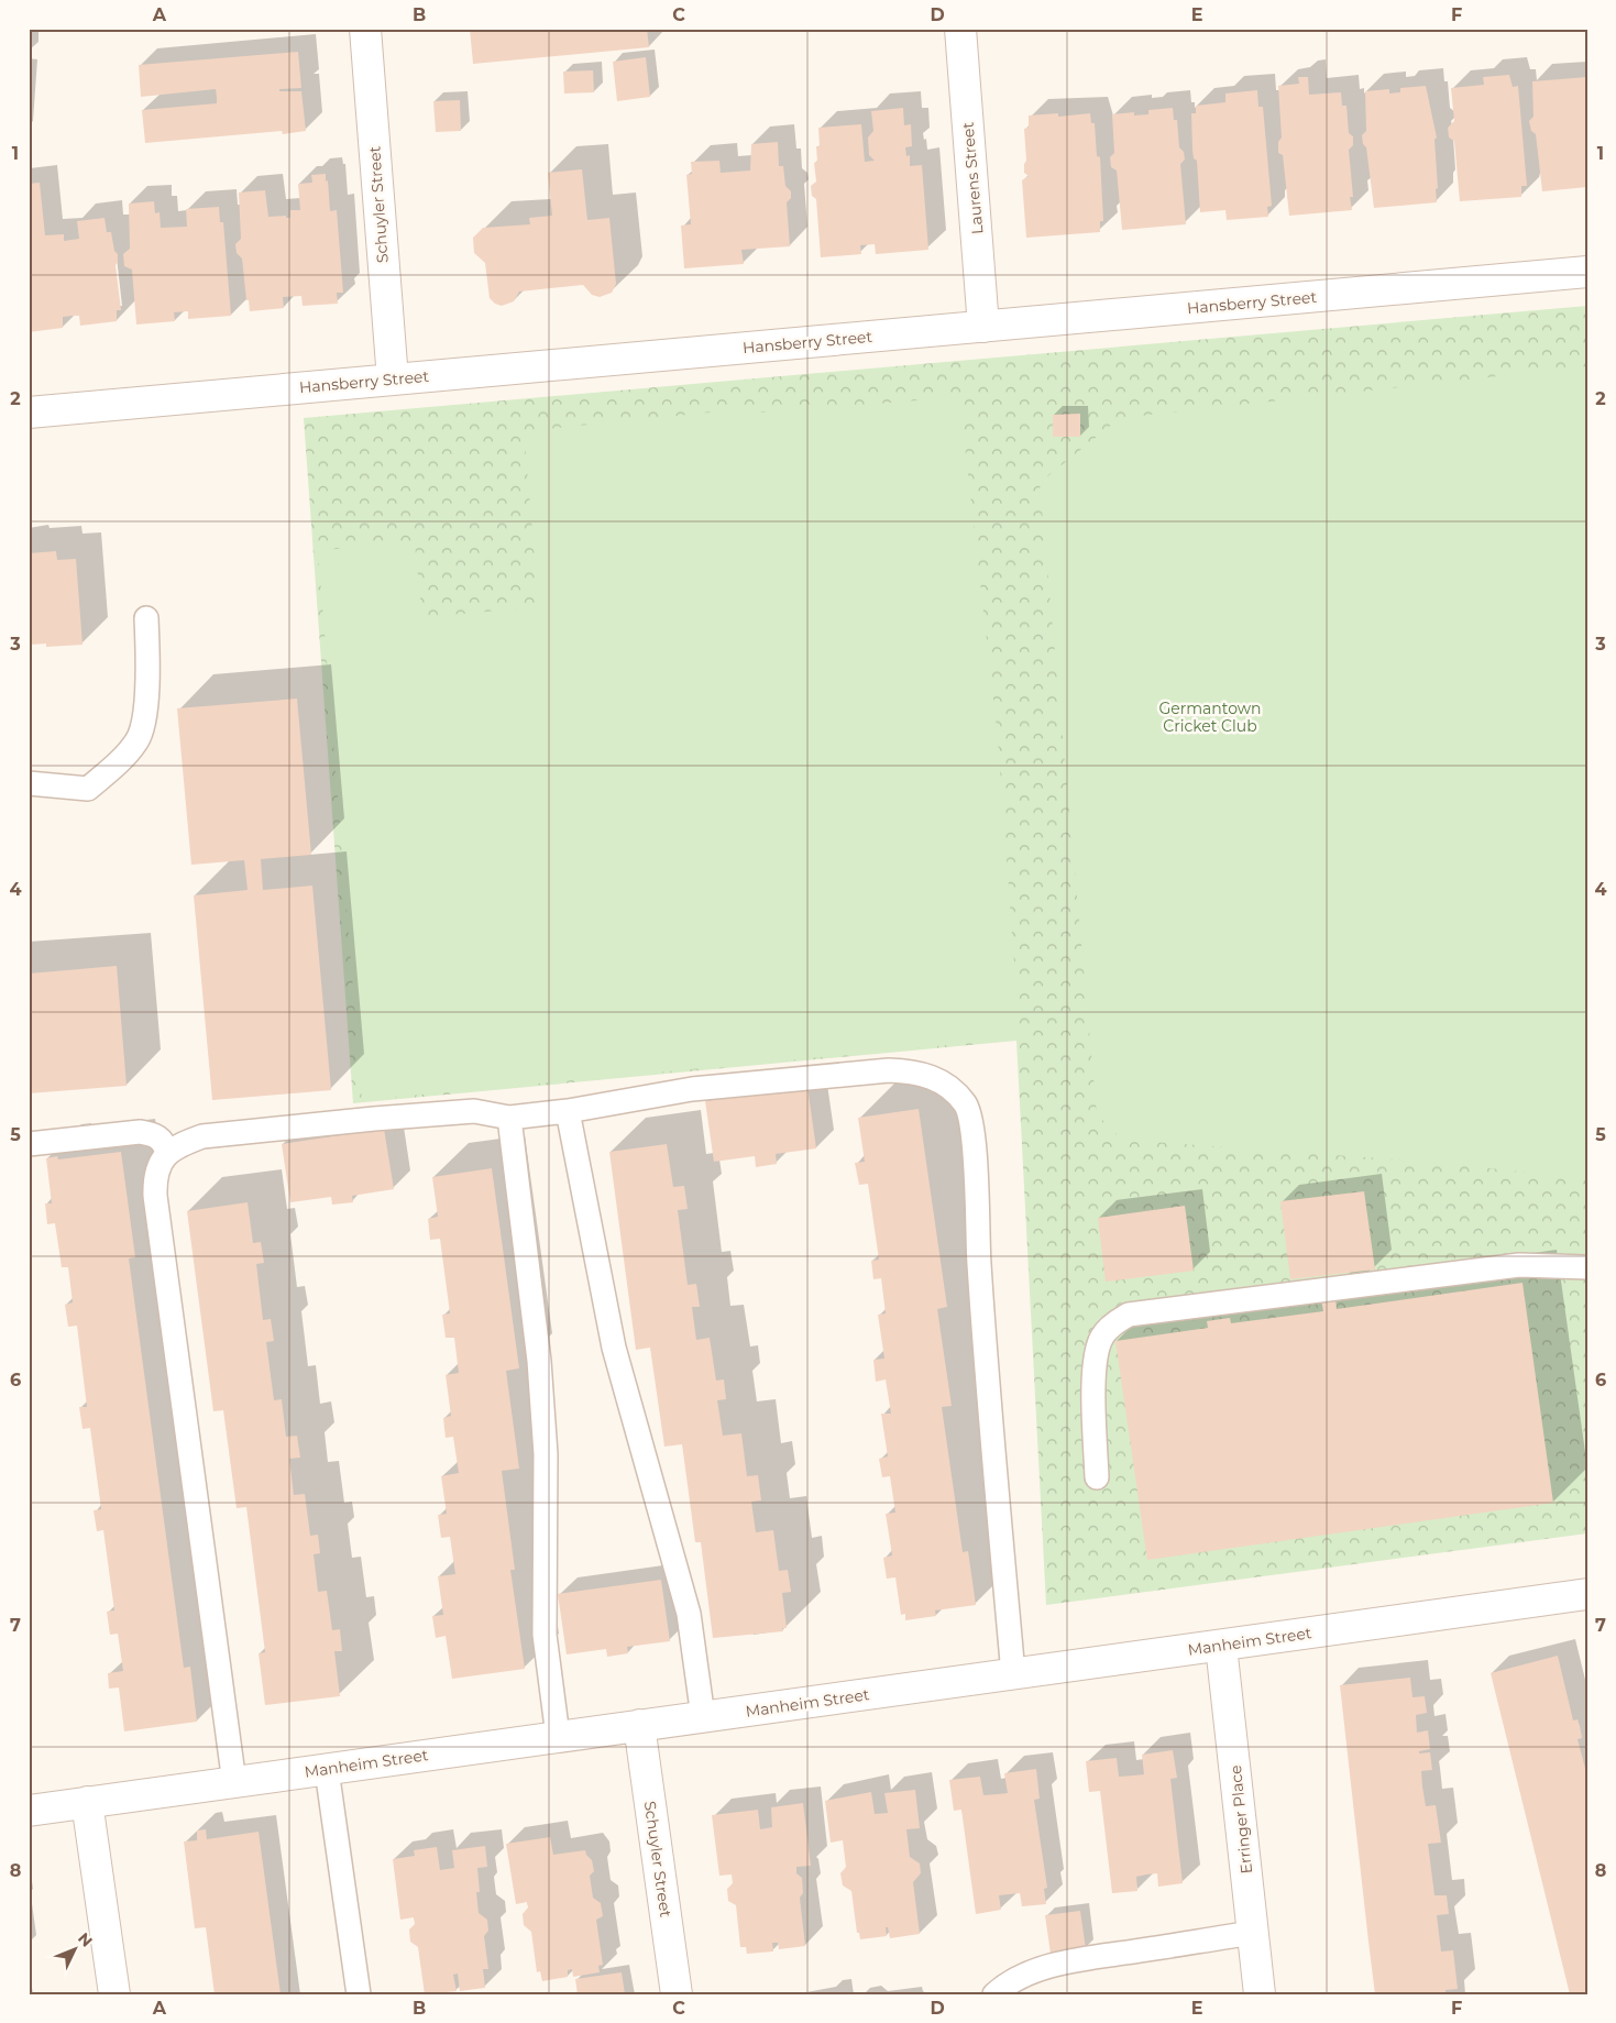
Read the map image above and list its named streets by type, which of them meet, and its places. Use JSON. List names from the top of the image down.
{
  "streets": {
    "street": [
      "Laurens Street",
      "Schuyler Street",
      "Hansberry Street",
      "Manheim Street",
      "Erringer Place"
    ]
  },
  "crossings": [
    ["Laurens Street", "Hansberry Street"],
    ["Schuyler Street", "Hansberry Street"],
    ["Schuyler Street", "Manheim Street"],
    ["Manheim Street", "Erringer Place"]
  ],
  "parks": ["Germantown Cricket Club"],
  "north": "top right",
  "grid": {
    "columns": [
      "A",
      "B",
      "C",
      "D",
      "E",
      "F"
    ],
    "rows": [
      "1",
      "2",
      "3",
      "4",
      "5",
      "6",
      "7",
      "8"
    ]
  }
}
